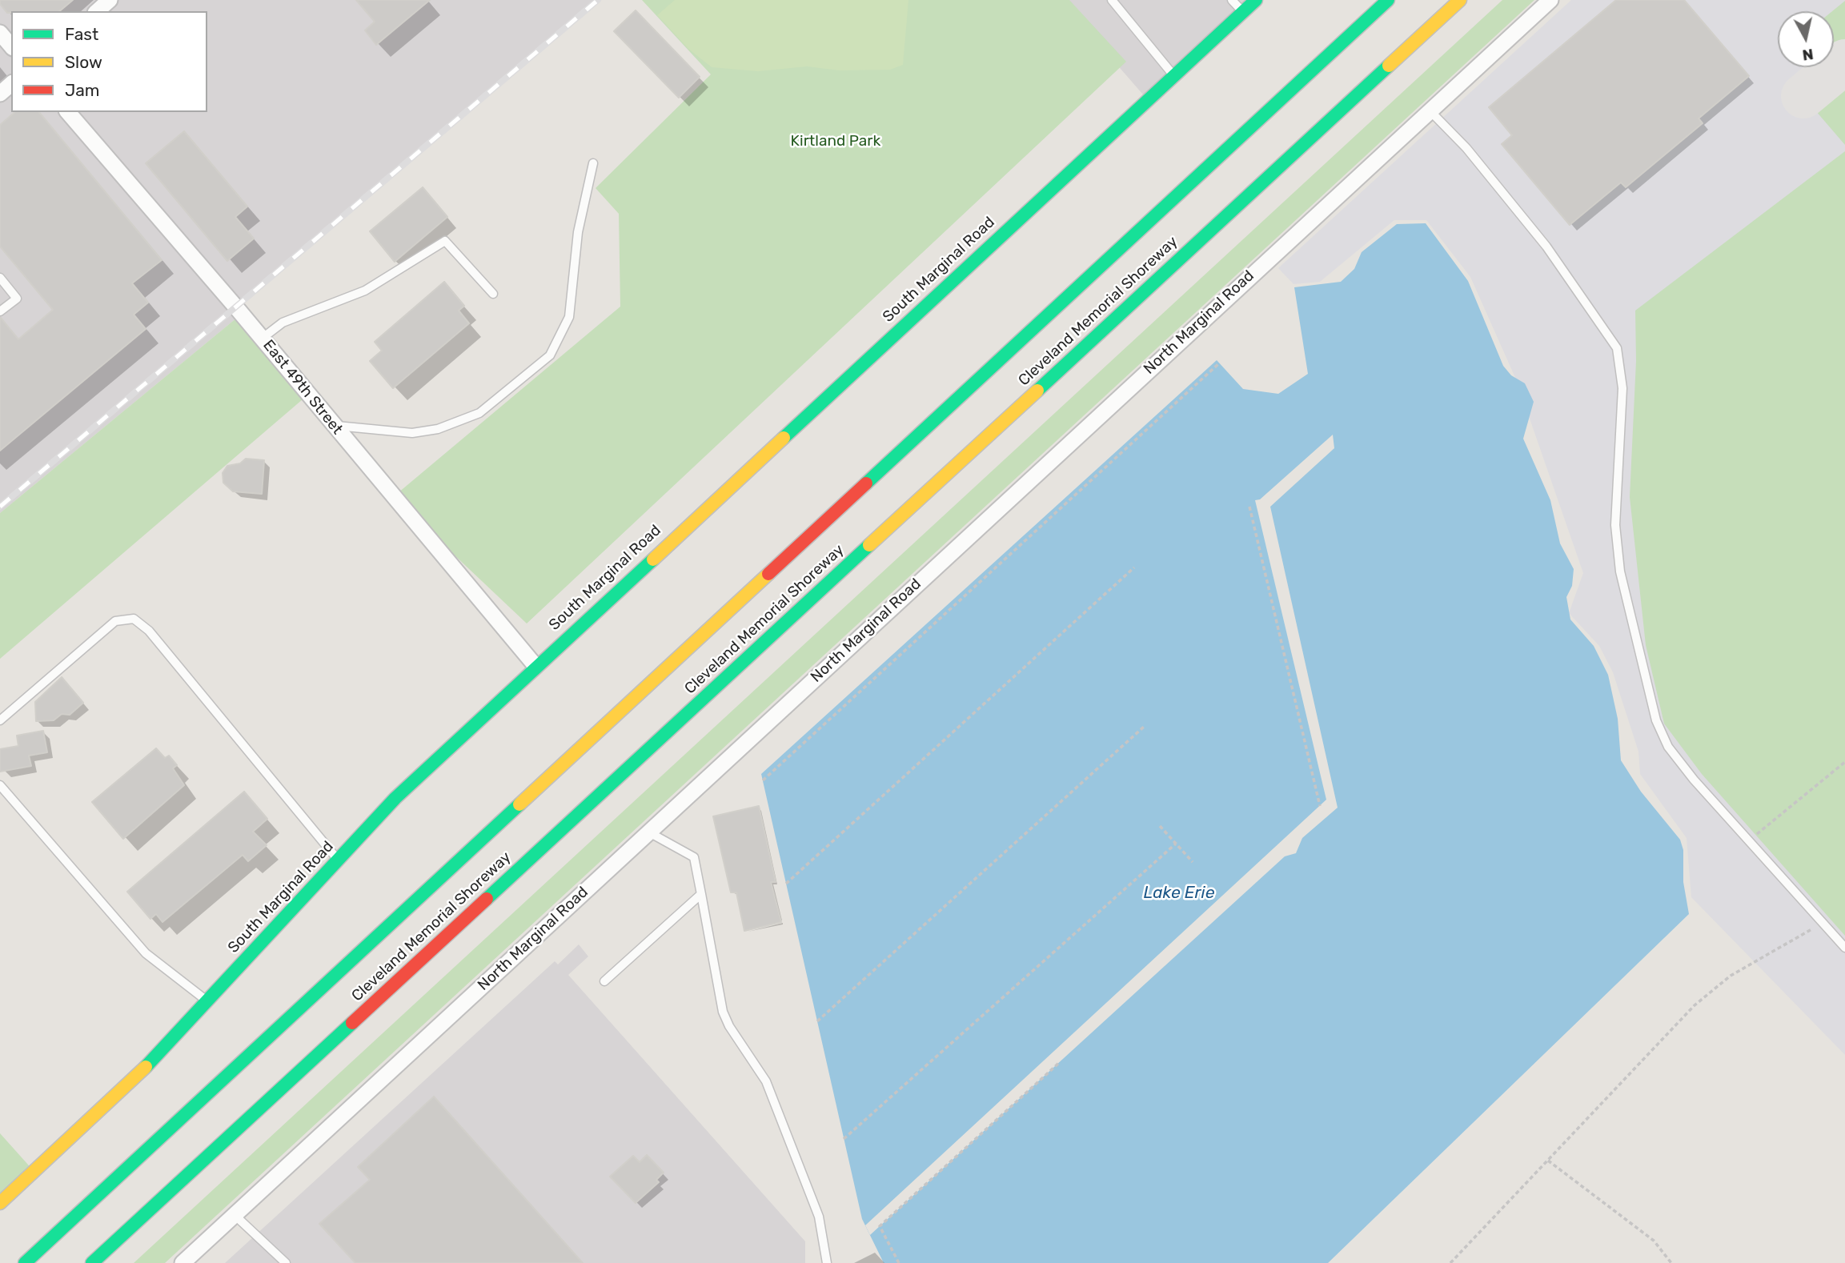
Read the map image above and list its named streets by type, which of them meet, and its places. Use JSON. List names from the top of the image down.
{
  "streets": {
    "main road": ["South Marginal Road", "Cleveland Memorial Shoreway"],
    "street": ["North Marginal Road", "East 49th Street"]
  },
  "crossings": [
    ["South Marginal Road", "East 49th Street"]
  ],
  "water": ["Lake Erie"],
  "parks": ["Kirtland Park"],
  "legend": ["Fast", "Slow", "Jam"],
  "north": "bottom"
}
